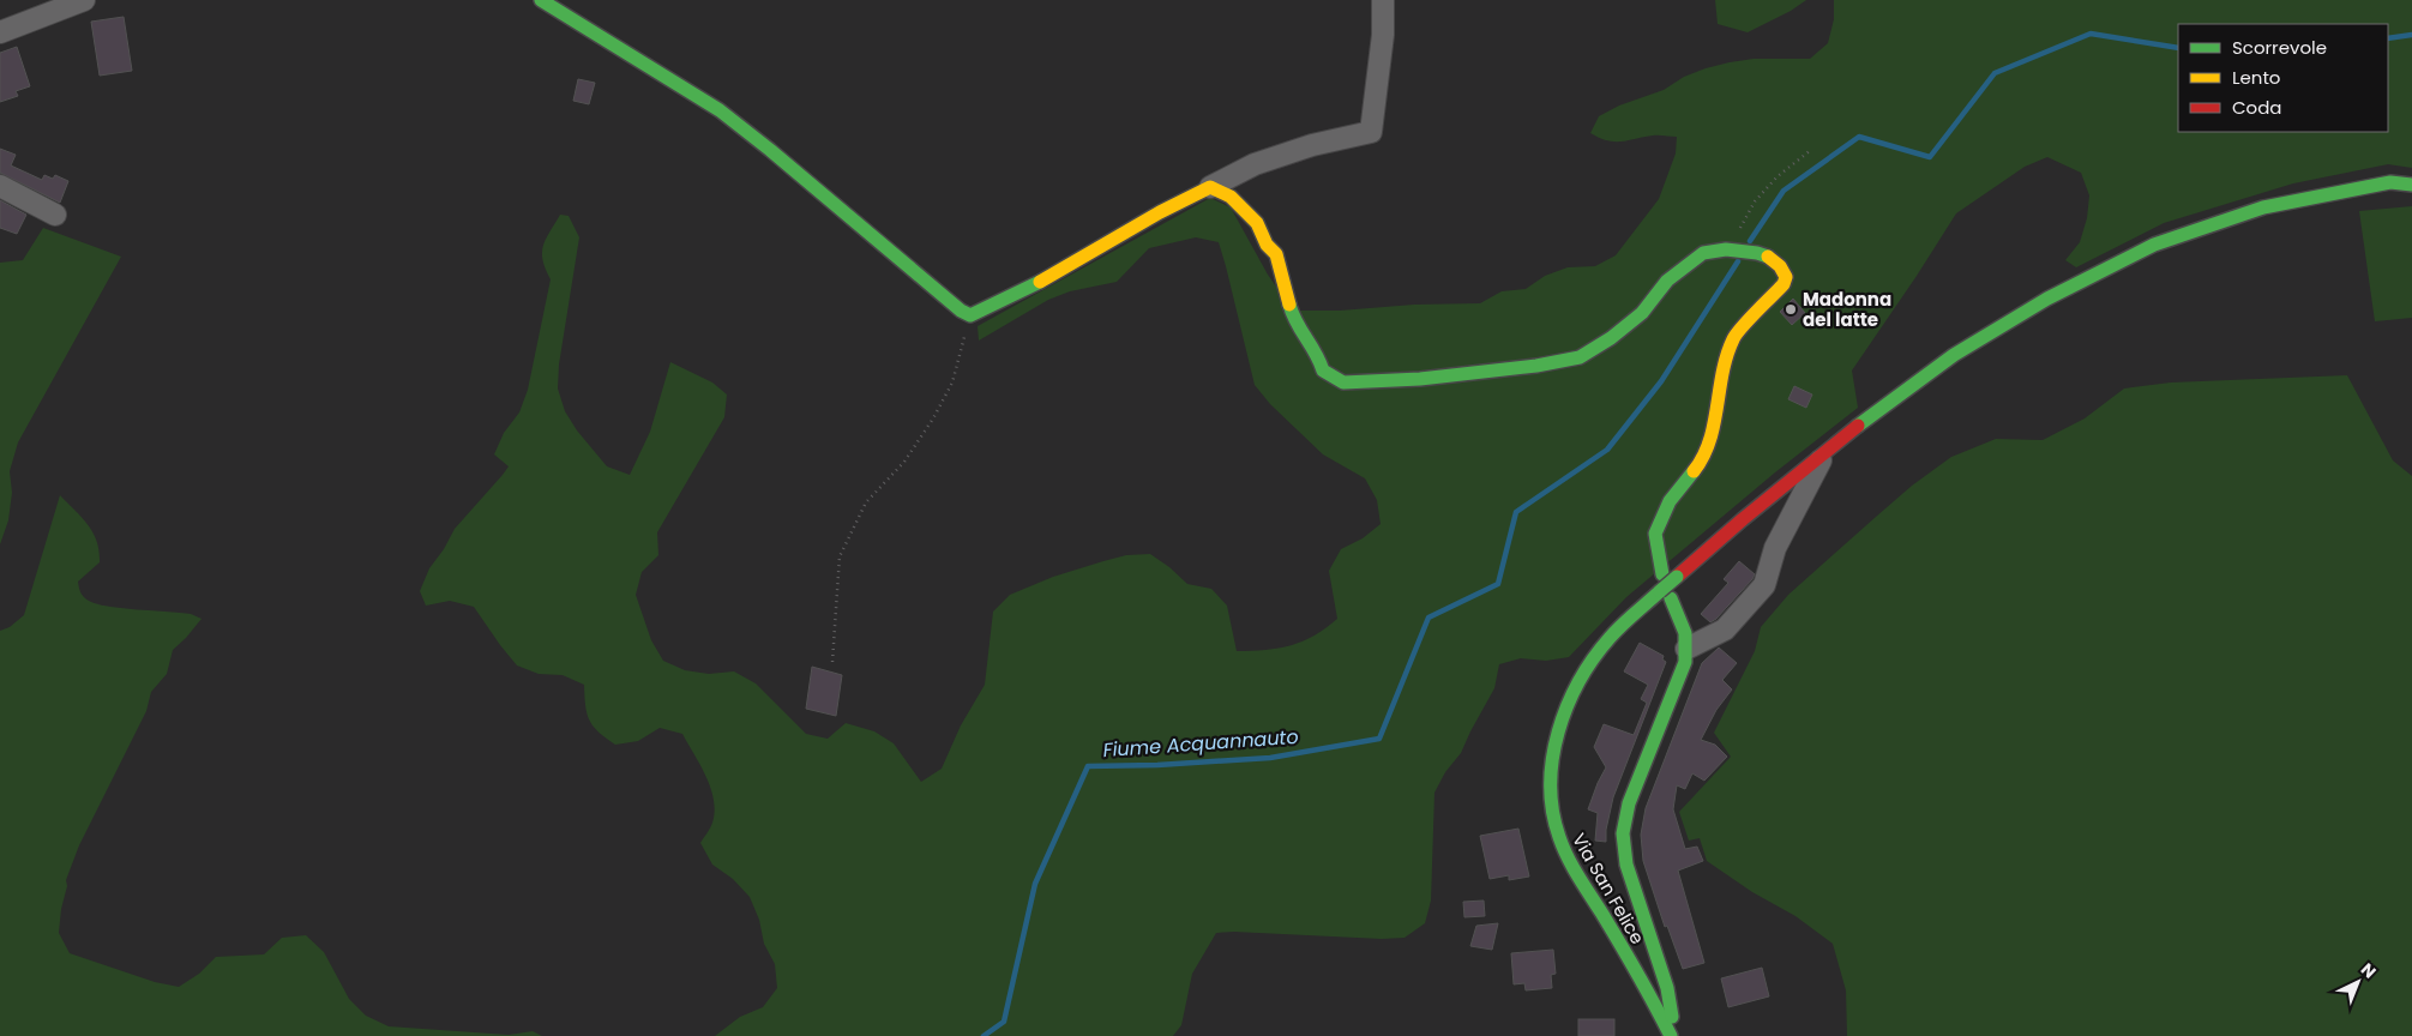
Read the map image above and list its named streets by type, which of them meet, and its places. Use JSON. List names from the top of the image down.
{
  "streets": {
    "street": ["Via San Felice"]
  },
  "water": ["Fiume Acquannauto"],
  "places": ["Madonna del latte"],
  "legend": ["Scorrevole", "Lento", "Coda"],
  "north": "top right"
}
